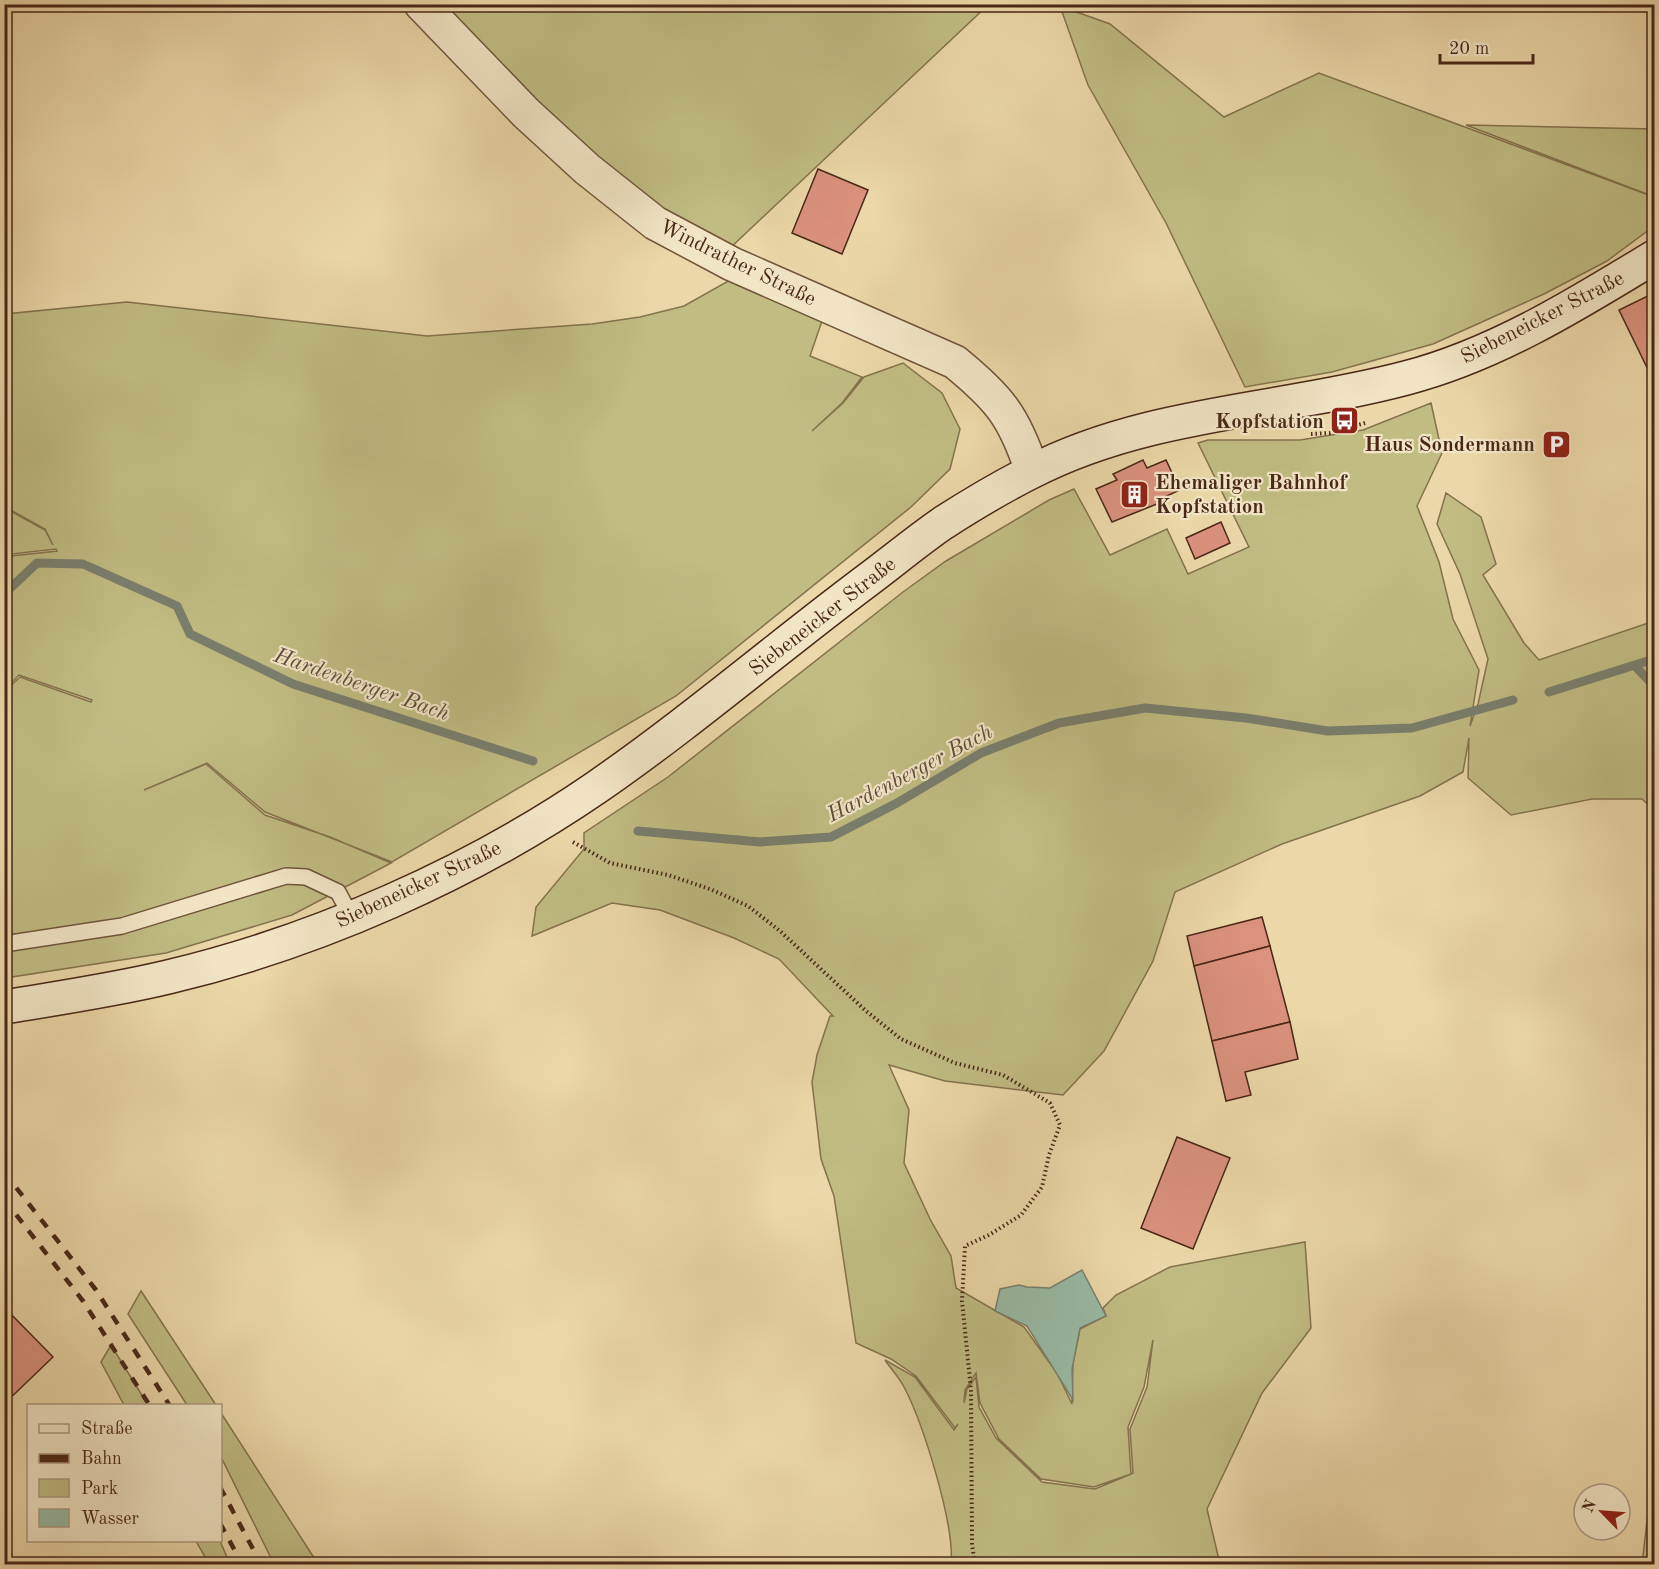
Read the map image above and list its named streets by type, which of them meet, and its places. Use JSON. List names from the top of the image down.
{
  "streets": {
    "main road": ["Windrather Straße", "Siebeneicker Straße"]
  },
  "crossings": [
    ["Windrather Straße", "Siebeneicker Straße"]
  ],
  "water": ["Hardenberger Bach"],
  "places": {
    "bus stop": ["Kopfstation"],
    "parking": ["Haus Sondermann"],
    "building": ["Ehemaliger Bahnhof Kopfstation"]
  },
  "legend": [
    "Straße",
    "Bahn",
    "Park",
    "Wasser"
  ],
  "scale_bar": "20 m",
  "north": "top left"
}
